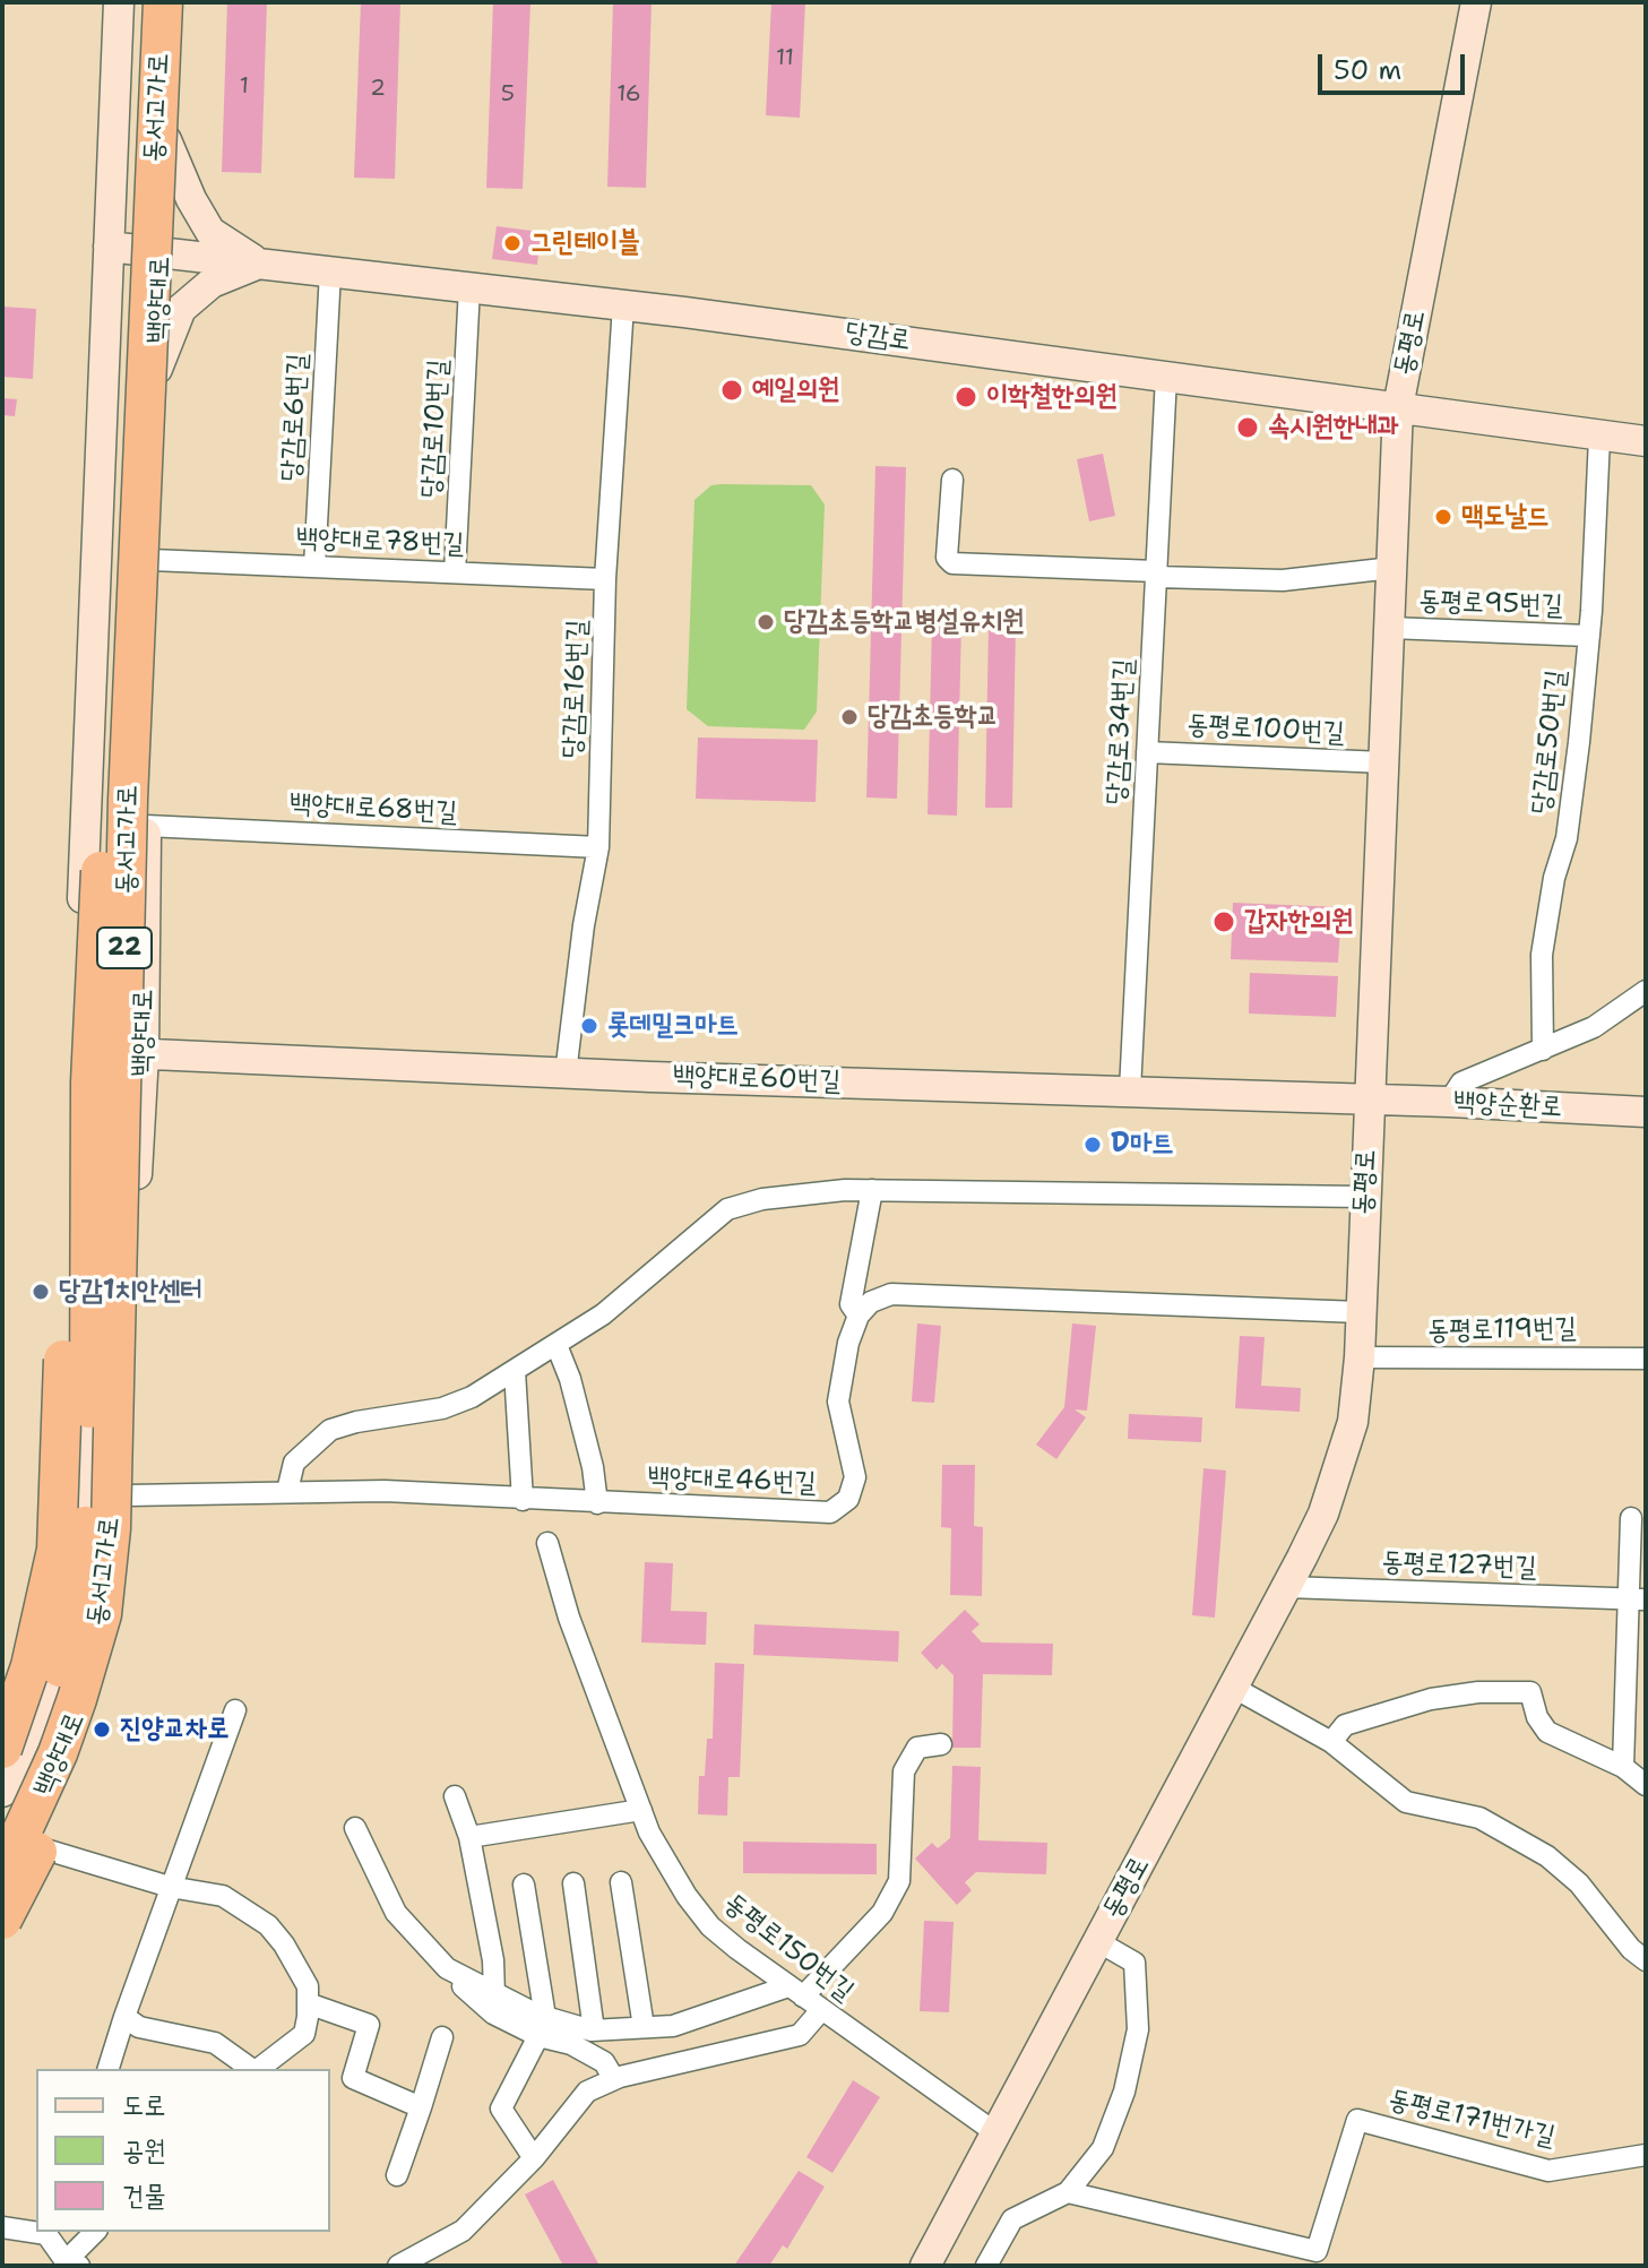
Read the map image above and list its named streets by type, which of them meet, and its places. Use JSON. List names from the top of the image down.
{
  "streets": {
    "highway": ["동서고가로", "22"],
    "main road": [
      "백양대로",
      "당감로",
      "동평로",
      "백양대로60번길",
      "백양순환로"
    ],
    "street": [
      "당감로6번길",
      "당감로10번길",
      "백양대로78번길",
      "동평로95번길",
      "당감로16번길",
      "동평로100번길",
      "당감로34번길",
      "당감로50번길",
      "백양대로68번길",
      "동평로119번길",
      "백양대로46번길",
      "동평로127번길",
      "동평로150번길",
      "동평로171번가길"
    ]
  },
  "crossings": [
    ["동서고가로", "백양대로"],
    ["동서고가로", "백양대로68번길"],
    ["백양대로", "당감로"],
    ["백양대로", "백양대로78번길"],
    ["백양대로", "백양대로68번길"],
    ["백양대로", "백양대로60번길"],
    ["백양대로", "백양대로46번길"],
    ["당감로", "동평로"],
    ["당감로", "당감로6번길"],
    ["당감로", "당감로10번길"],
    ["당감로", "당감로16번길"],
    ["당감로", "당감로34번길"],
    ["당감로", "당감로50번길"],
    ["동평로", "동평로95번길"],
    ["동평로", "동평로100번길"],
    ["동평로", "백양대로60번길"],
    ["동평로", "백양순환로"],
    ["동평로", "동평로119번길"],
    ["동평로", "동평로127번길"],
    ["동평로", "동평로150번길"],
    ["당감로6번길", "백양대로78번길"],
    ["당감로10번길", "백양대로78번길"],
    ["백양대로78번길", "당감로16번길"],
    ["동평로95번길", "당감로50번길"],
    ["당감로16번길", "백양대로68번길"],
    ["당감로16번길", "백양대로60번길"],
    ["동평로100번길", "당감로34번길"],
    ["당감로34번길", "백양대로60번길"],
    ["백양대로60번길", "백양순환로"]
  ],
  "places": [
    "그린테이블",
    "예일의원",
    "이학철한의원",
    "속시원한내과",
    "맥도날드",
    "당감초등학교병설유치원",
    "당감초등학교",
    "갑자한의원",
    "롯데밀크마트",
    "D마트",
    "당감1치안센터",
    "진양교차로"
  ],
  "house_numbers": [
    "11",
    "1",
    "2",
    "5",
    "16"
  ],
  "legend": ["도로", "공원", "건물"],
  "scale_bar": "50 m"
}
